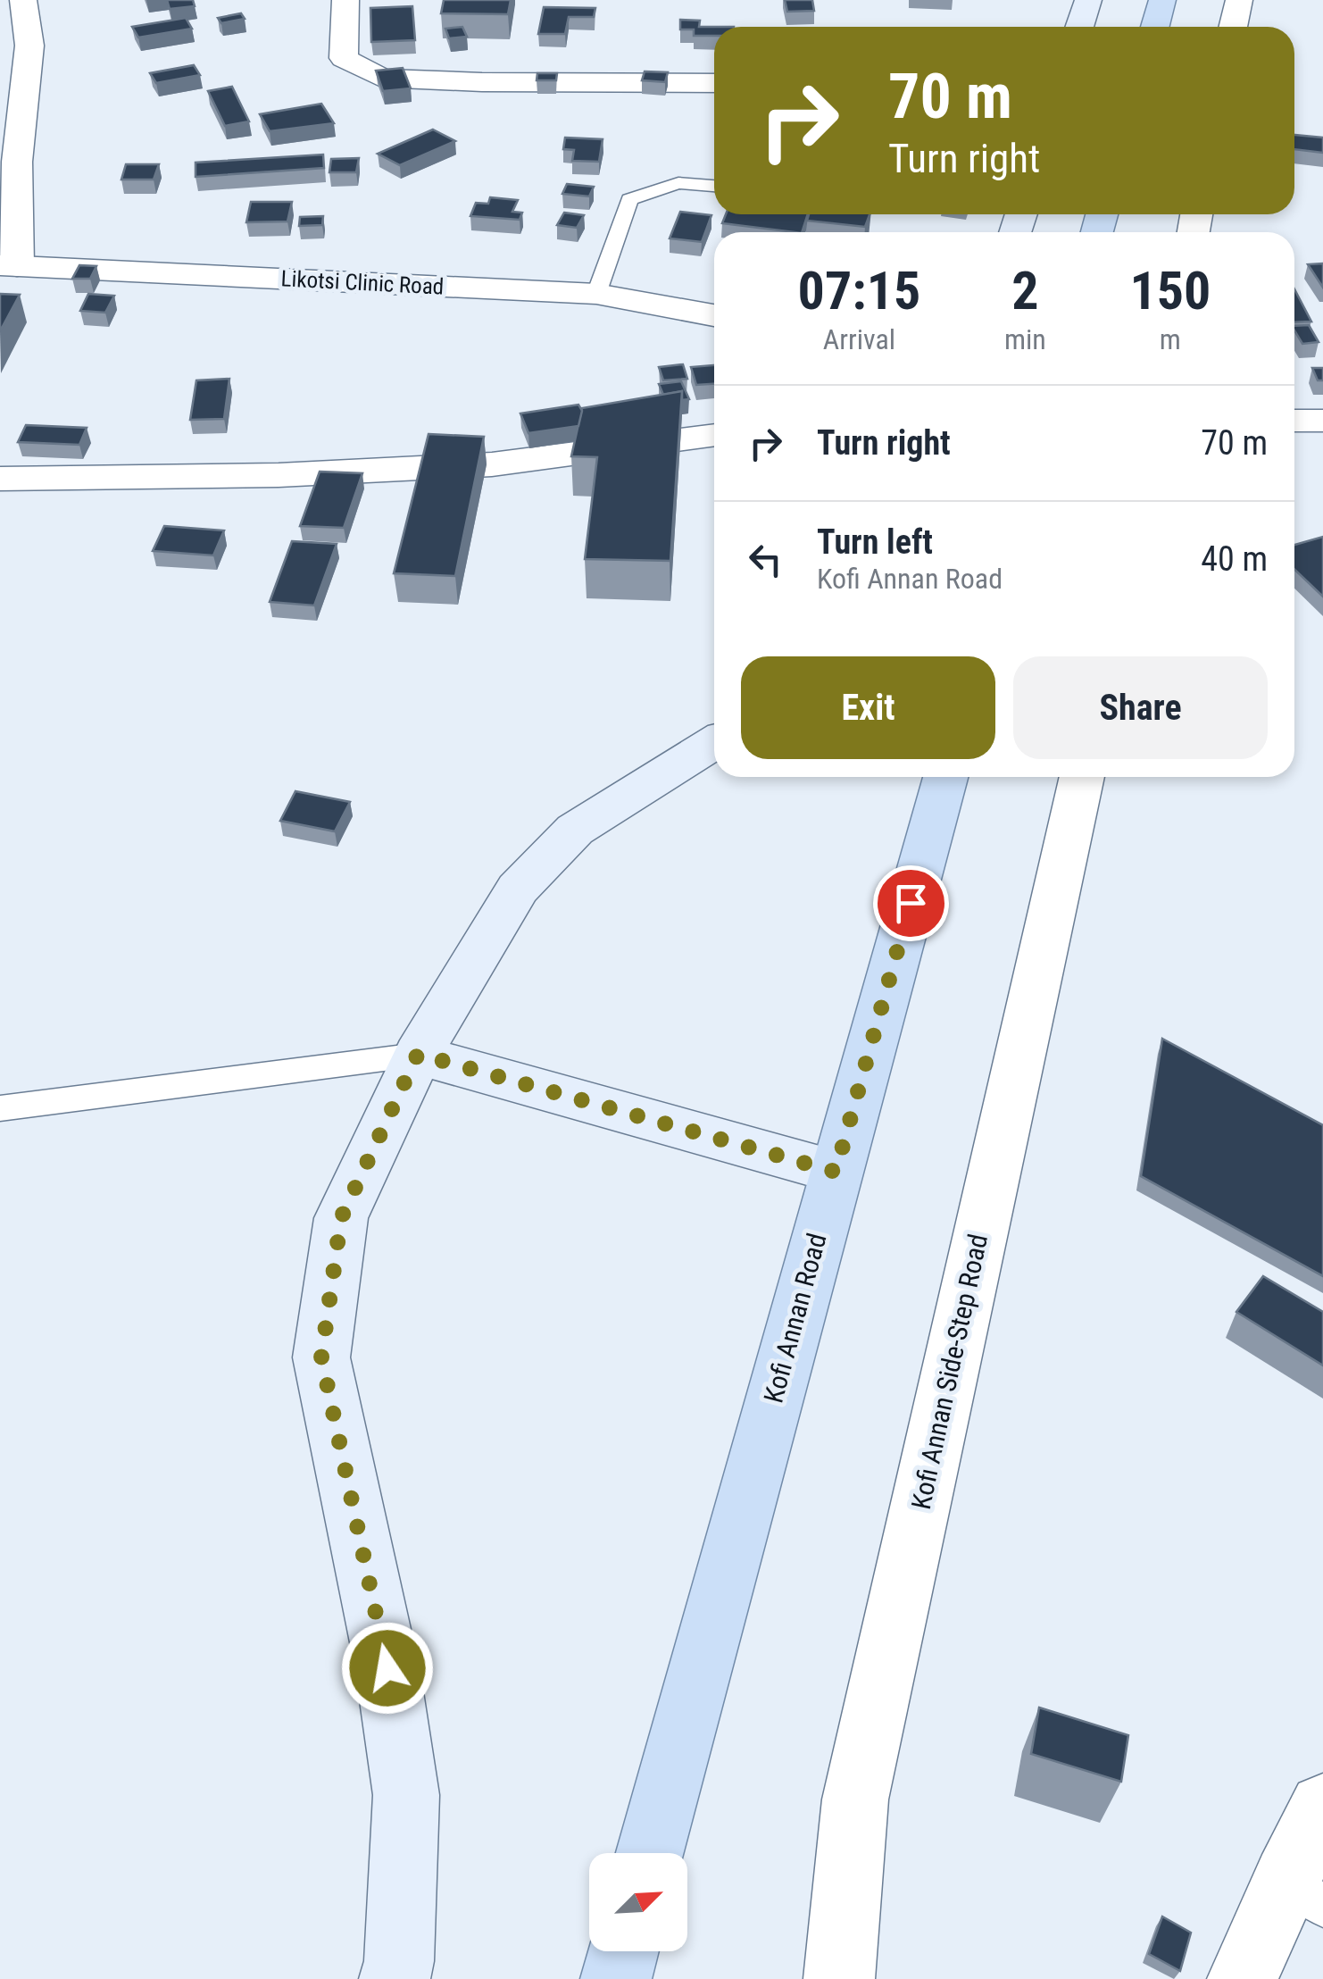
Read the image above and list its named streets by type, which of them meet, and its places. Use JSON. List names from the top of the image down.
{
  "streets": {
    "main road": ["Kofi Annan Road"],
    "street": ["Likotsi Clinic Road", "Kofi Annan Side-Step Road"]
  },
  "north": "top right",
  "page": {
    "turn": ["70 m", "Turn right"],
    "eta": [
      "07:15",
      "Arrival",
      "2",
      "min",
      "150",
      "m"
    ],
    "list": [
      {
        "name": "Turn right",
        "value": "70 m"
      },
      {
        "name": "Turn left",
        "note": "Kofi Annan Road",
        "value": "40 m"
      }
    ],
    "buttons": ["Exit", "Share"]
  }
}
